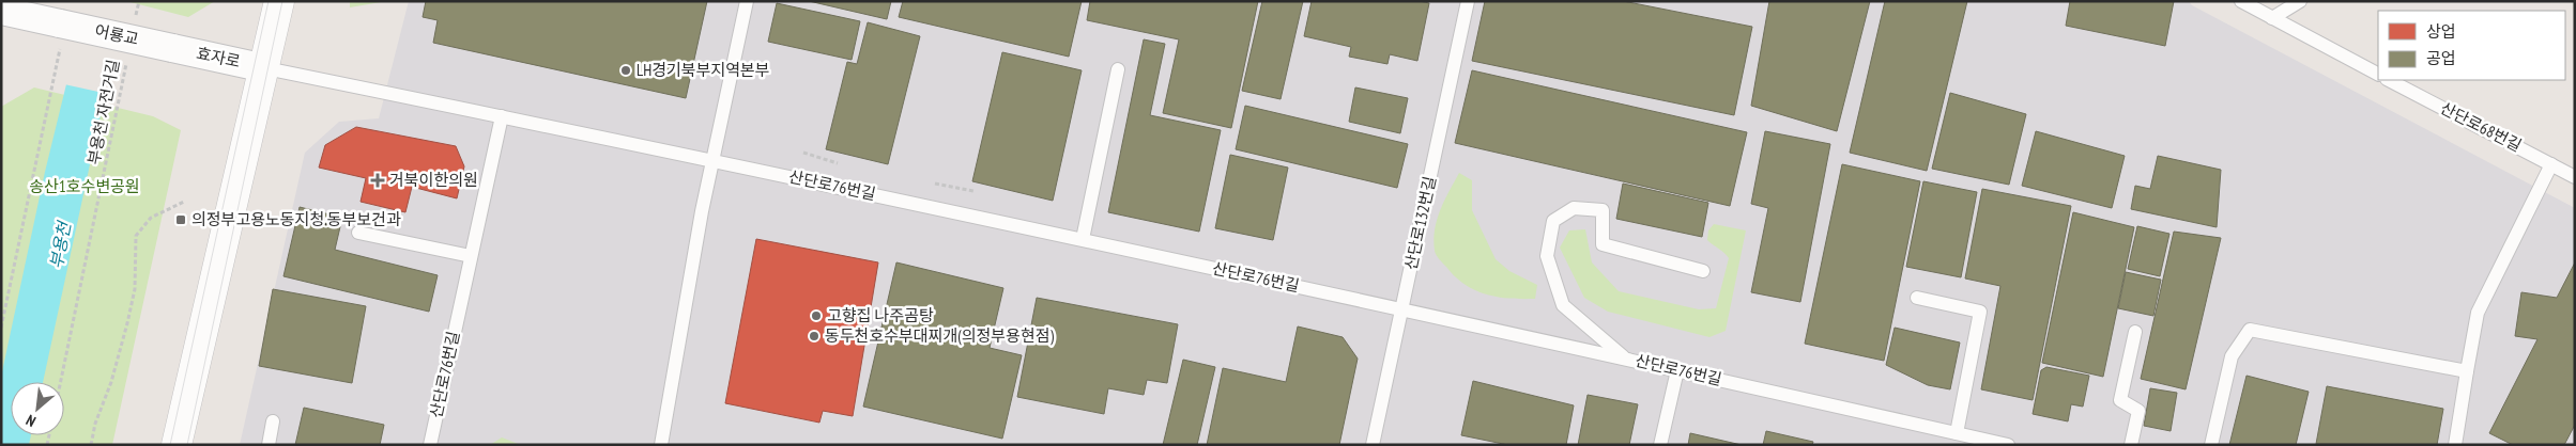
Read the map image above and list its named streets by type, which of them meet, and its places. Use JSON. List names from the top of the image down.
{
  "streets": {
    "street": ["어룡교", "효자로"],
    "lane": ["산단로68번길", "산단로76번길", "산단로132번길"],
    "path": ["부용천 자전거길"]
  },
  "crossings": [
    ["어룡교", "효자로"],
    ["효자로", "산단로76번길"],
    ["산단로76번길", "산단로132번길"]
  ],
  "water": ["부용천"],
  "parks": ["송산1호수변공원"],
  "places": {
    "other": ["LH경기북부지역본부", "고향집 나주곰탕", "동두천호수부대찌개(의정부용현점)"],
    "health": ["거북이한의원"],
    "transit": ["의정부고용노동지청.동부보건과"]
  },
  "legend": ["상업", "공업"],
  "north": "bottom left"
}
